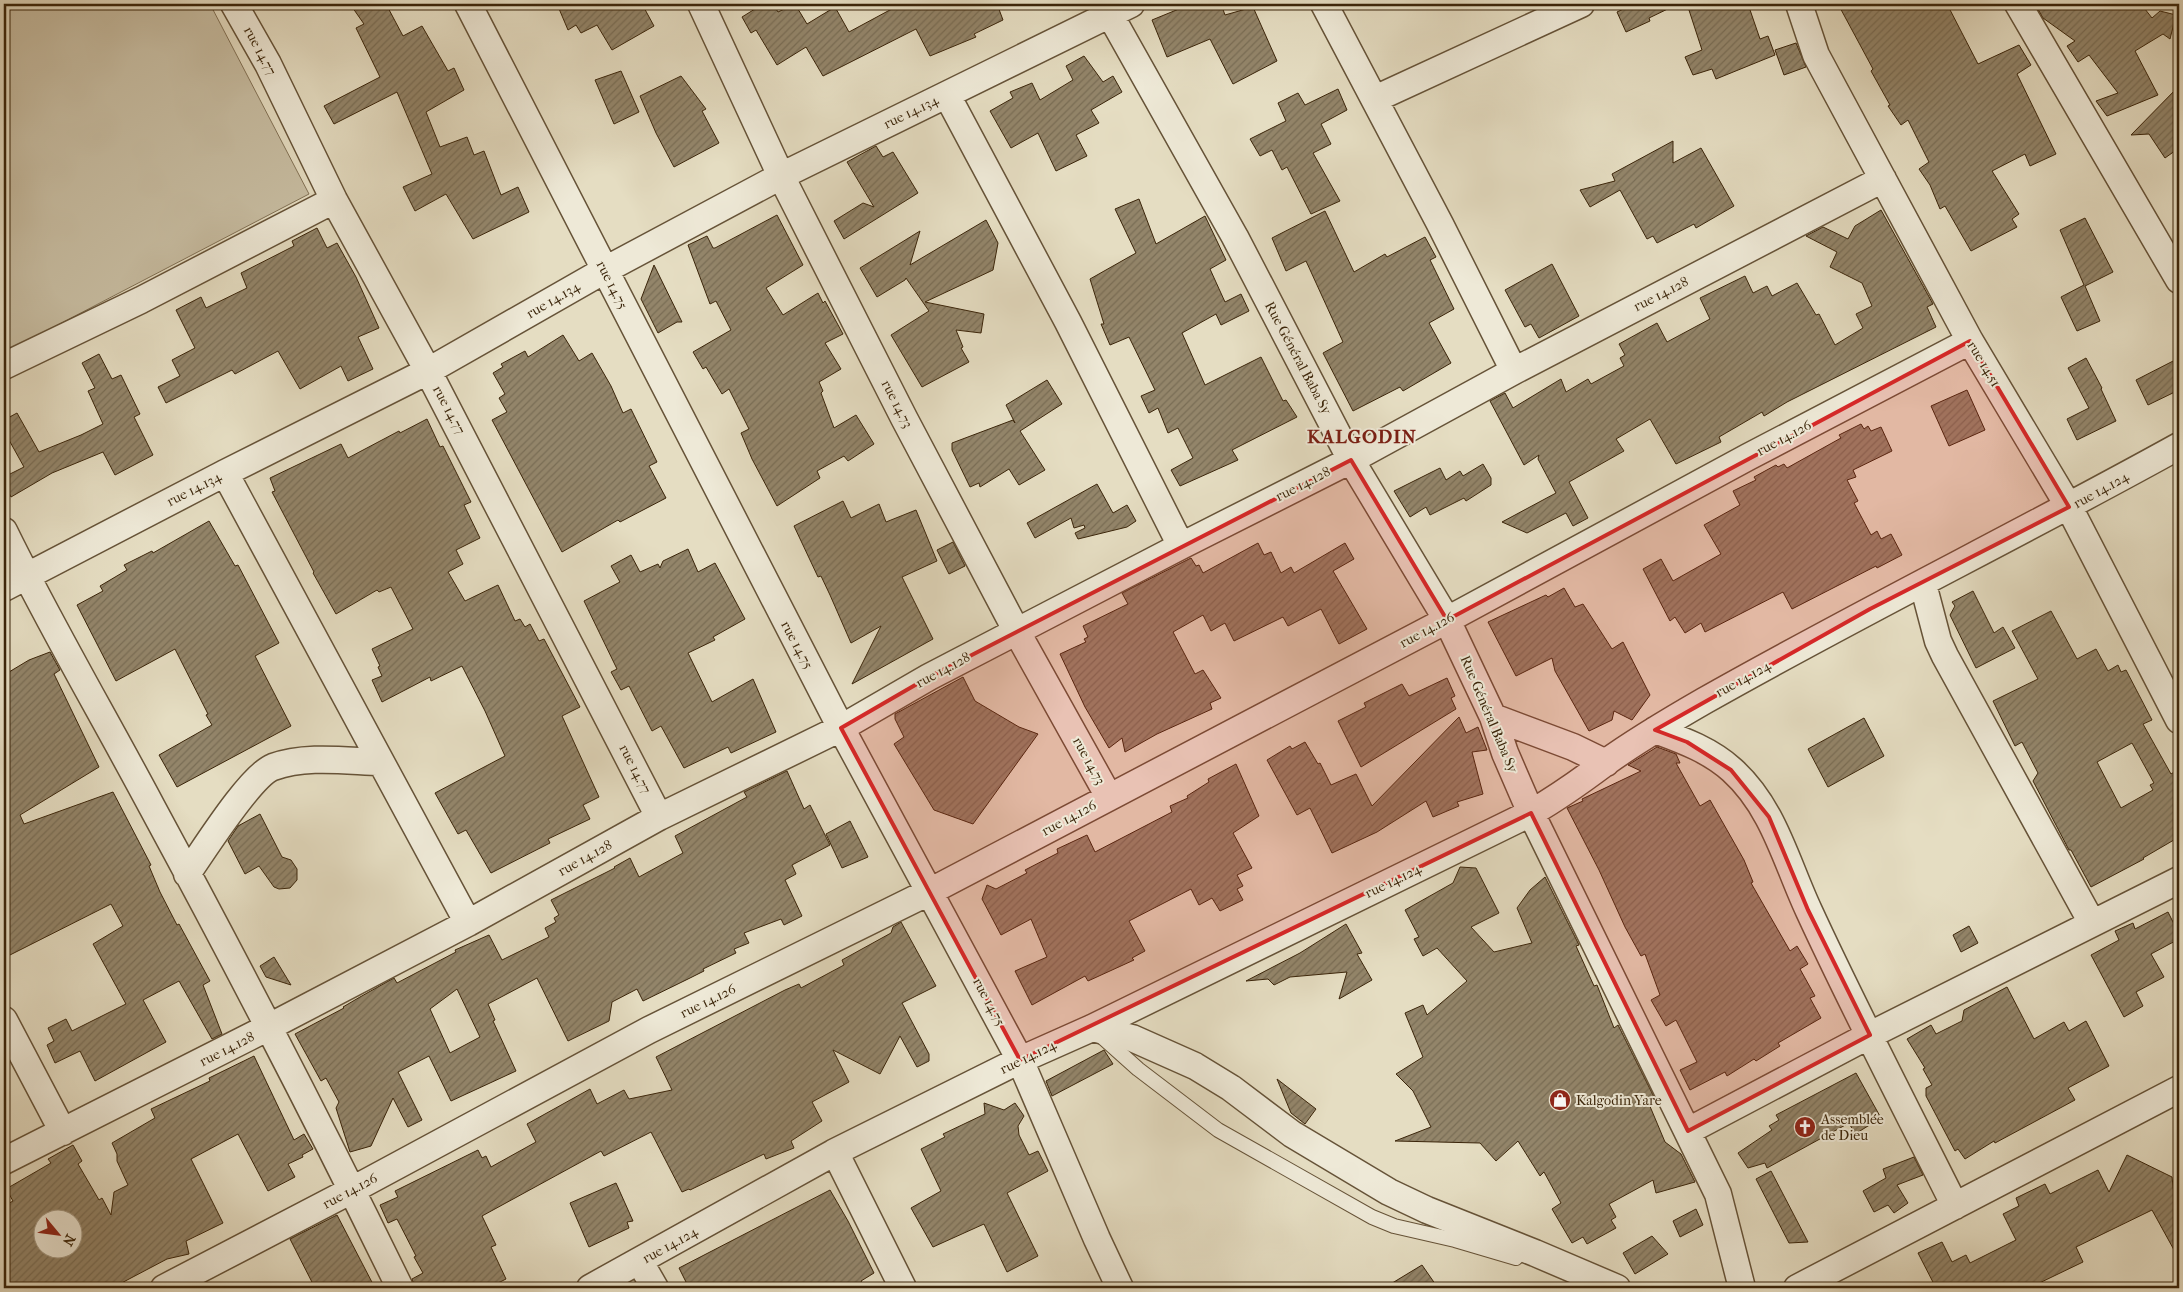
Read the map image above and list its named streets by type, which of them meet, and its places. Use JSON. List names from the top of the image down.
{
  "streets": {
    "street": [
      "rue 14.77",
      "rue 14.134",
      "rue 14.75",
      "rue 14.128",
      "Rue Général Baba Sy",
      "rue 14.51",
      "rue 14.73",
      "rue 14.126",
      "rue 14.124"
    ]
  },
  "crossings": [
    ["rue 14.77", "rue 14.134"],
    ["rue 14.77", "rue 14.128"],
    ["rue 14.134", "rue 14.75"],
    ["rue 14.134", "Rue Général Baba Sy"],
    ["rue 14.134", "rue 14.73"],
    ["rue 14.75", "rue 14.128"],
    ["rue 14.75", "rue 14.126"],
    ["rue 14.75", "rue 14.124"],
    ["rue 14.128", "Rue Général Baba Sy"],
    ["rue 14.128", "rue 14.51"],
    ["rue 14.128", "rue 14.73"],
    ["Rue Général Baba Sy", "rue 14.126"],
    ["Rue Général Baba Sy", "rue 14.124"],
    ["rue 14.51", "rue 14.126"],
    ["rue 14.51", "rue 14.124"],
    ["rue 14.73", "rue 14.126"]
  ],
  "districts": ["KALGODIN"],
  "places": {
    "shop": ["Kalgodin Yare"],
    "church": ["Assemblée de Dieu"]
  },
  "north": "bottom right"
}
